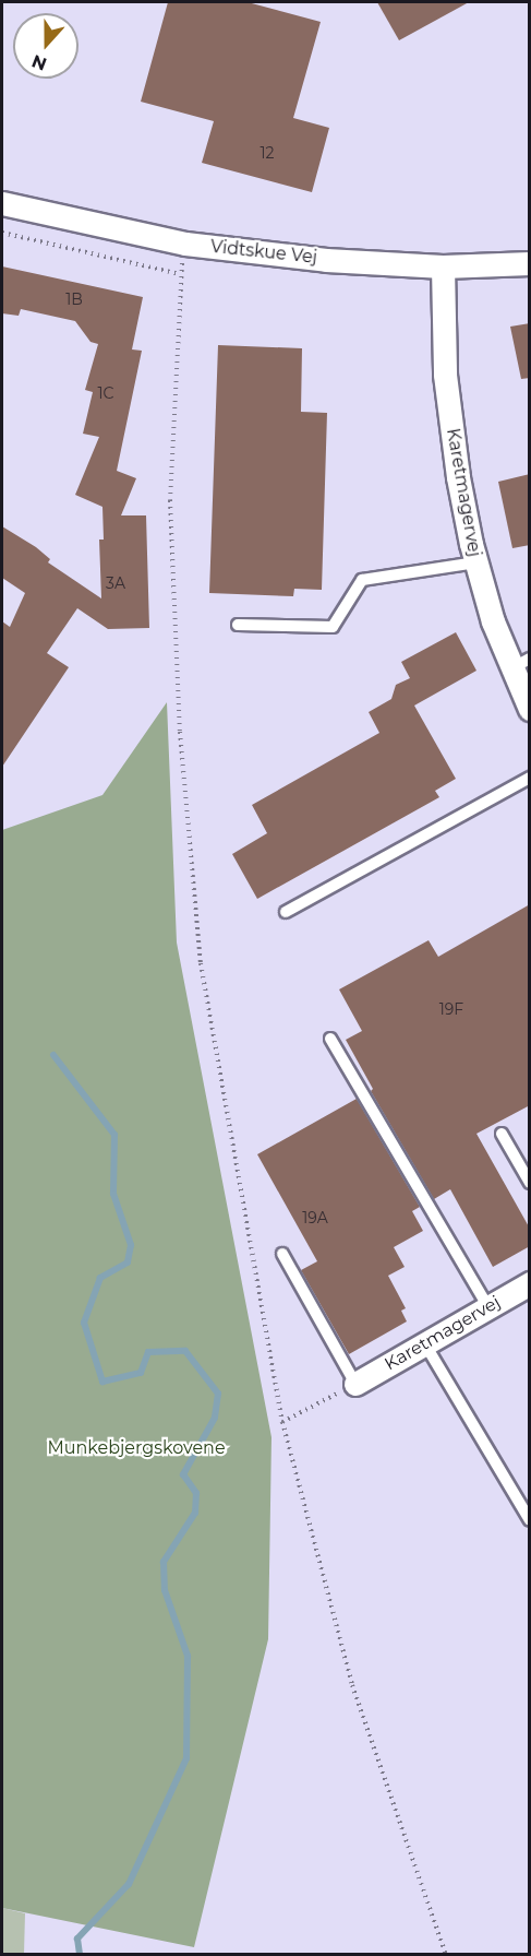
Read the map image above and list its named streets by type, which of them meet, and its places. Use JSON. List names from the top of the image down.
{
  "streets": {
    "street": ["Vidtskue Vej", "Karetmagervej"]
  },
  "crossings": [
    ["Vidtskue Vej", "Karetmagervej"]
  ],
  "parks": ["Munkebjergskovene"],
  "house_numbers": [
    "12",
    "1B",
    "1C",
    "3A",
    "19F",
    "19A"
  ],
  "north": "bottom"
}
